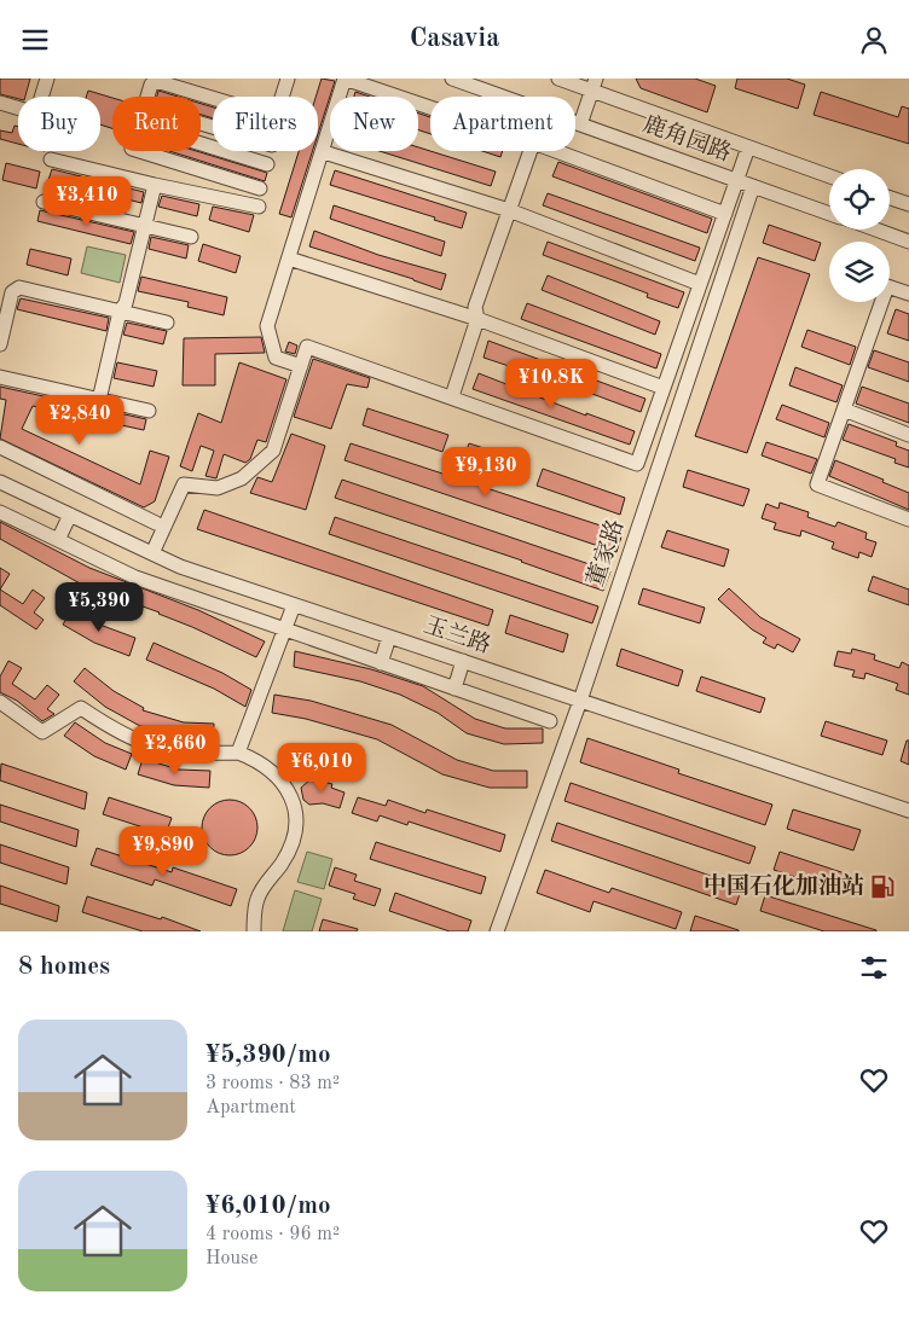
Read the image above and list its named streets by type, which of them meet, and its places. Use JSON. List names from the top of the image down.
{
  "streets": {
    "street": ["鹿角园路", "董家路", "玉兰路"]
  },
  "crossings": [
    ["鹿角园路", "董家路"],
    ["董家路", "玉兰路"]
  ],
  "places": {
    "fuel station": ["中国石化加油站"]
  },
  "page": {
    "header": "Casavia",
    "chip": [
      "Buy",
      "Rent",
      "Filters",
      "New",
      "Apartment"
    ],
    "price": [
      "¥3,410",
      "¥10.8K",
      "¥2,840",
      "¥9,130",
      "¥5,390",
      "¥2,660",
      "¥6,010",
      "¥9,890"
    ],
    "heading": "8 homes",
    "list": [
      {
        "name": "¥5,390/mo",
        "note": "3 rooms · 83 m² · Apartment"
      },
      {
        "name": "¥6,010/mo",
        "note": "4 rooms · 96 m² · House"
      }
    ]
  }
}
